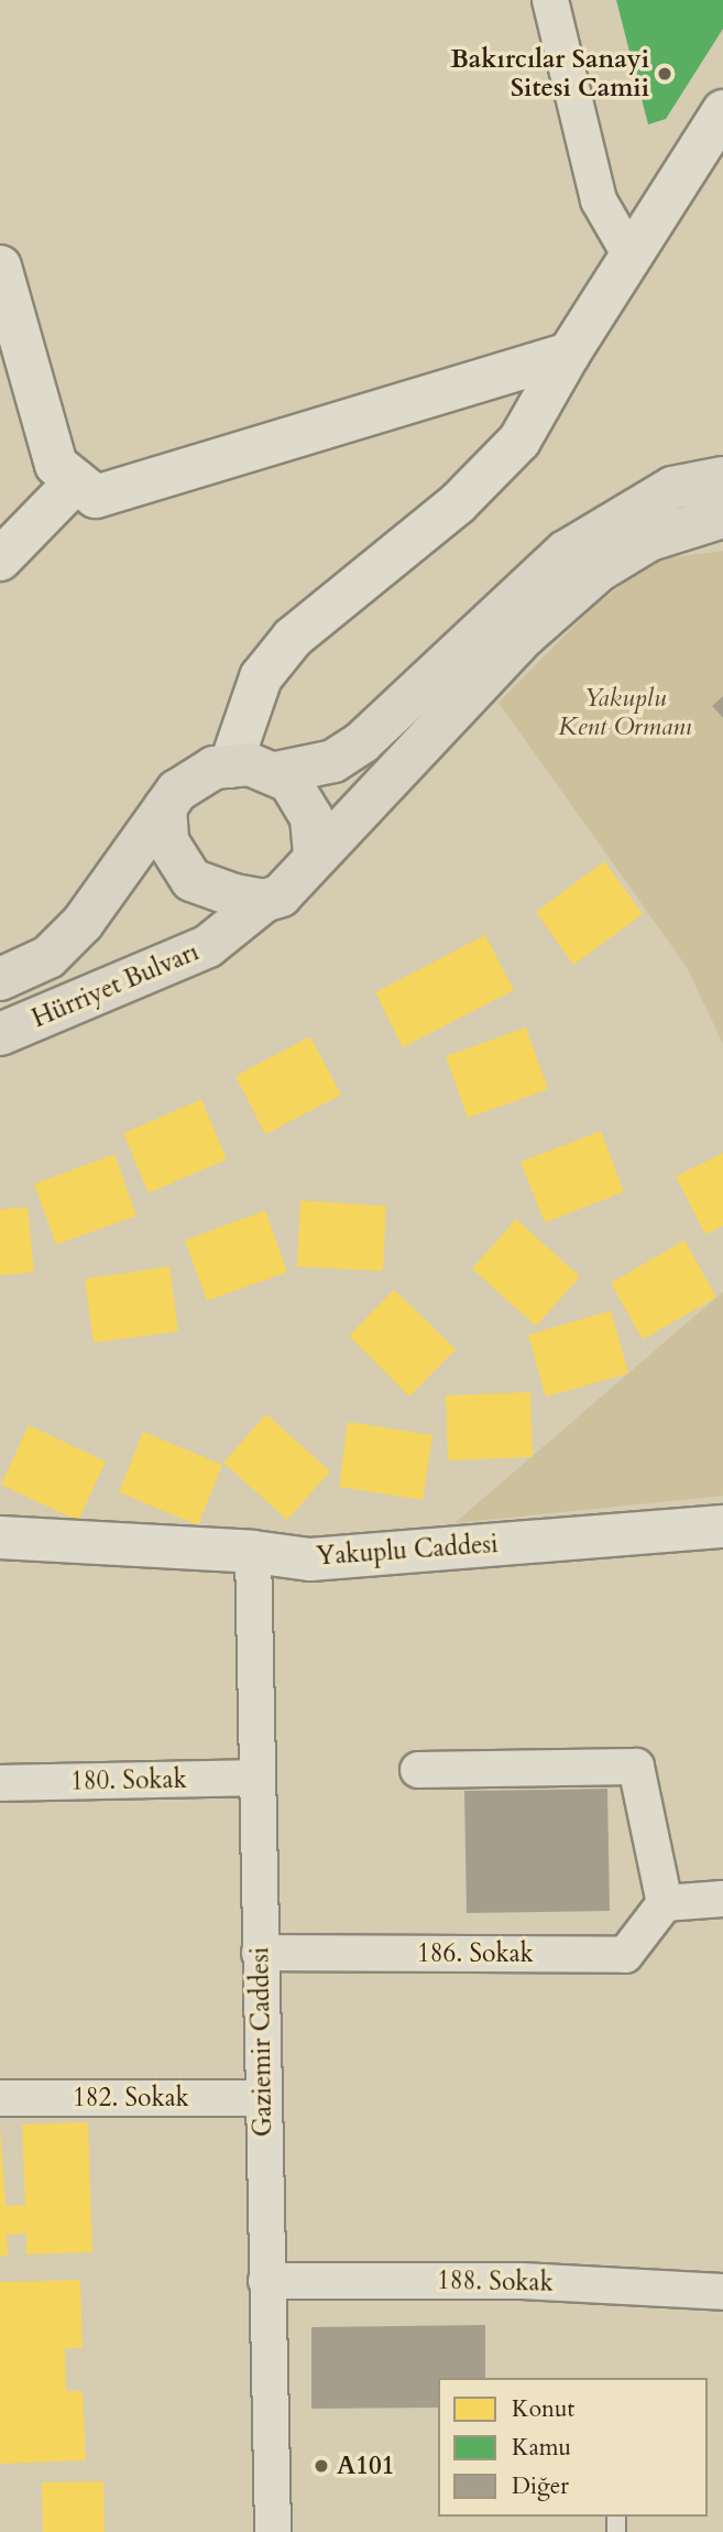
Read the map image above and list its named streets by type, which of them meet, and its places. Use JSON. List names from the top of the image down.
{
  "streets": {
    "main road": ["Hürriyet Bulvarı"],
    "street": [
      "Yakuplu Caddesi",
      "180. Sokak",
      "186. Sokak",
      "Gaziemir Caddesi",
      "182. Sokak",
      "188. Sokak"
    ]
  },
  "crossings": [
    ["Yakuplu Caddesi", "Gaziemir Caddesi"],
    ["180. Sokak", "Gaziemir Caddesi"],
    ["186. Sokak", "Gaziemir Caddesi"],
    ["Gaziemir Caddesi", "182. Sokak"],
    ["Gaziemir Caddesi", "188. Sokak"]
  ],
  "parks": ["Yakuplu Kent Ormanı"],
  "places": ["Bakırcılar Sanayi Sitesi Camii", "A101"],
  "legend": ["Konut", "Kamu", "Diğer"]
}
